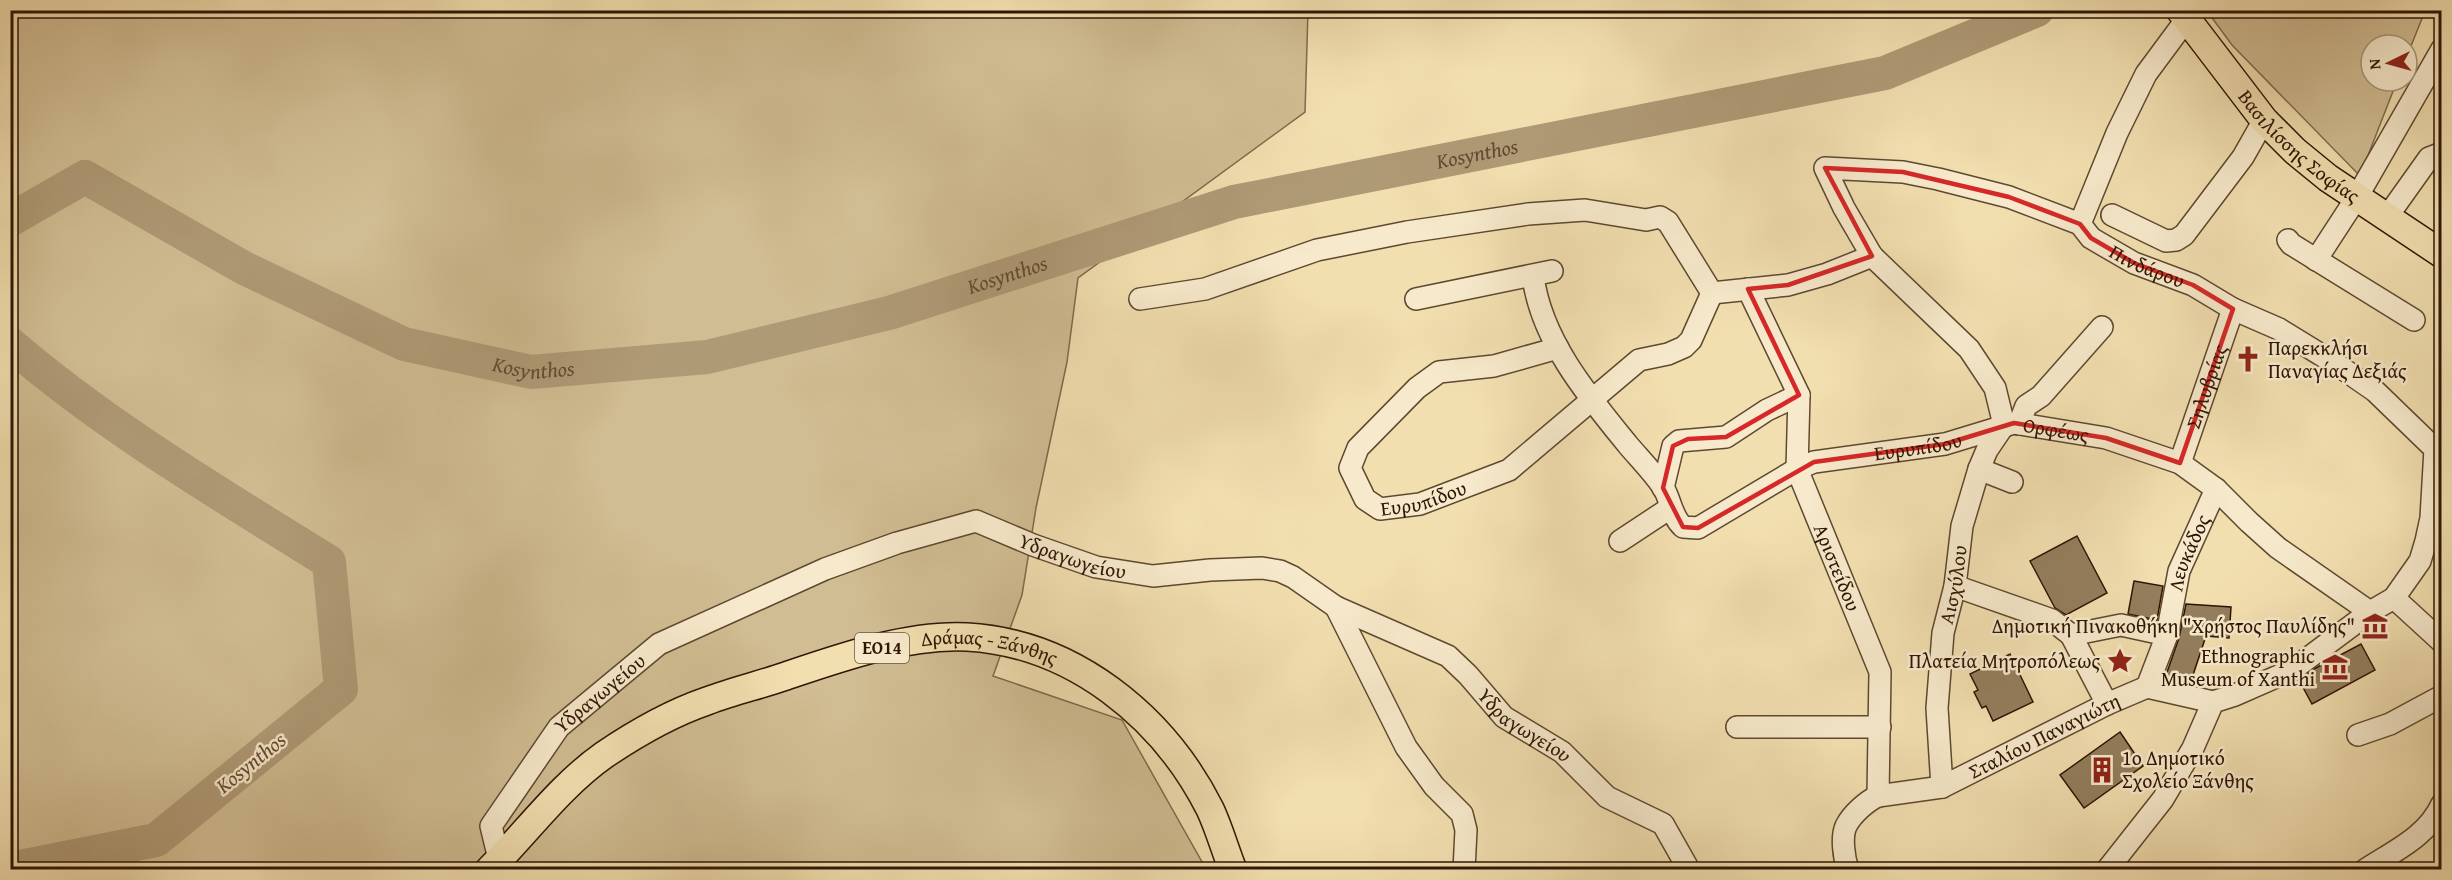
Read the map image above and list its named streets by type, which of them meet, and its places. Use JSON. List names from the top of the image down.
{
  "streets": {
    "main road": ["Βασιλίσσης Σοφίας", "ΕΟ14", "Δράμας - Ξάνθης"],
    "street": [
      "Πινδάρου",
      "Σηλυβρίας",
      "Ορφέως",
      "Ευρυπίδου",
      "Λευκάδος",
      "Υδραγωγείου",
      "Αριστείδου",
      "Αισχύλου",
      "Σταλίου Παναγιώτη"
    ]
  },
  "crossings": [
    ["Πινδάρου", "Σηλυβρίας"],
    ["Πινδάρου", "Ορφέως"],
    ["Σηλυβρίας", "Ορφέως"],
    ["Ορφέως", "Ευρυπίδου"],
    ["Ορφέως", "Λευκάδος"],
    ["Ορφέως", "Αισχύλου"],
    ["Ευρυπίδου", "Αριστείδου"],
    ["Ευρυπίδου", "Αισχύλου"],
    ["Λευκάδος", "Σταλίου Παναγιώτη"],
    ["Υδραγωγείου", "Δράμας - Ξάνθης"],
    ["Αισχύλου", "Σταλίου Παναγιώτη"]
  ],
  "water": ["Kosynthos"],
  "places": {
    "church": ["Παρεκκλήσι Παναγίας Δεξιάς"],
    "museum": ["Δημοτική Πινακοθήκη \"Χρήστος Παυλίδης\"", "Ethnographic Museum of Xanthi"],
    "place": ["Πλατεία Μητροπόλεως"],
    "building": ["1ο Δημοτικό Σχολείο Ξάνθης"]
  },
  "north": "left"
}
